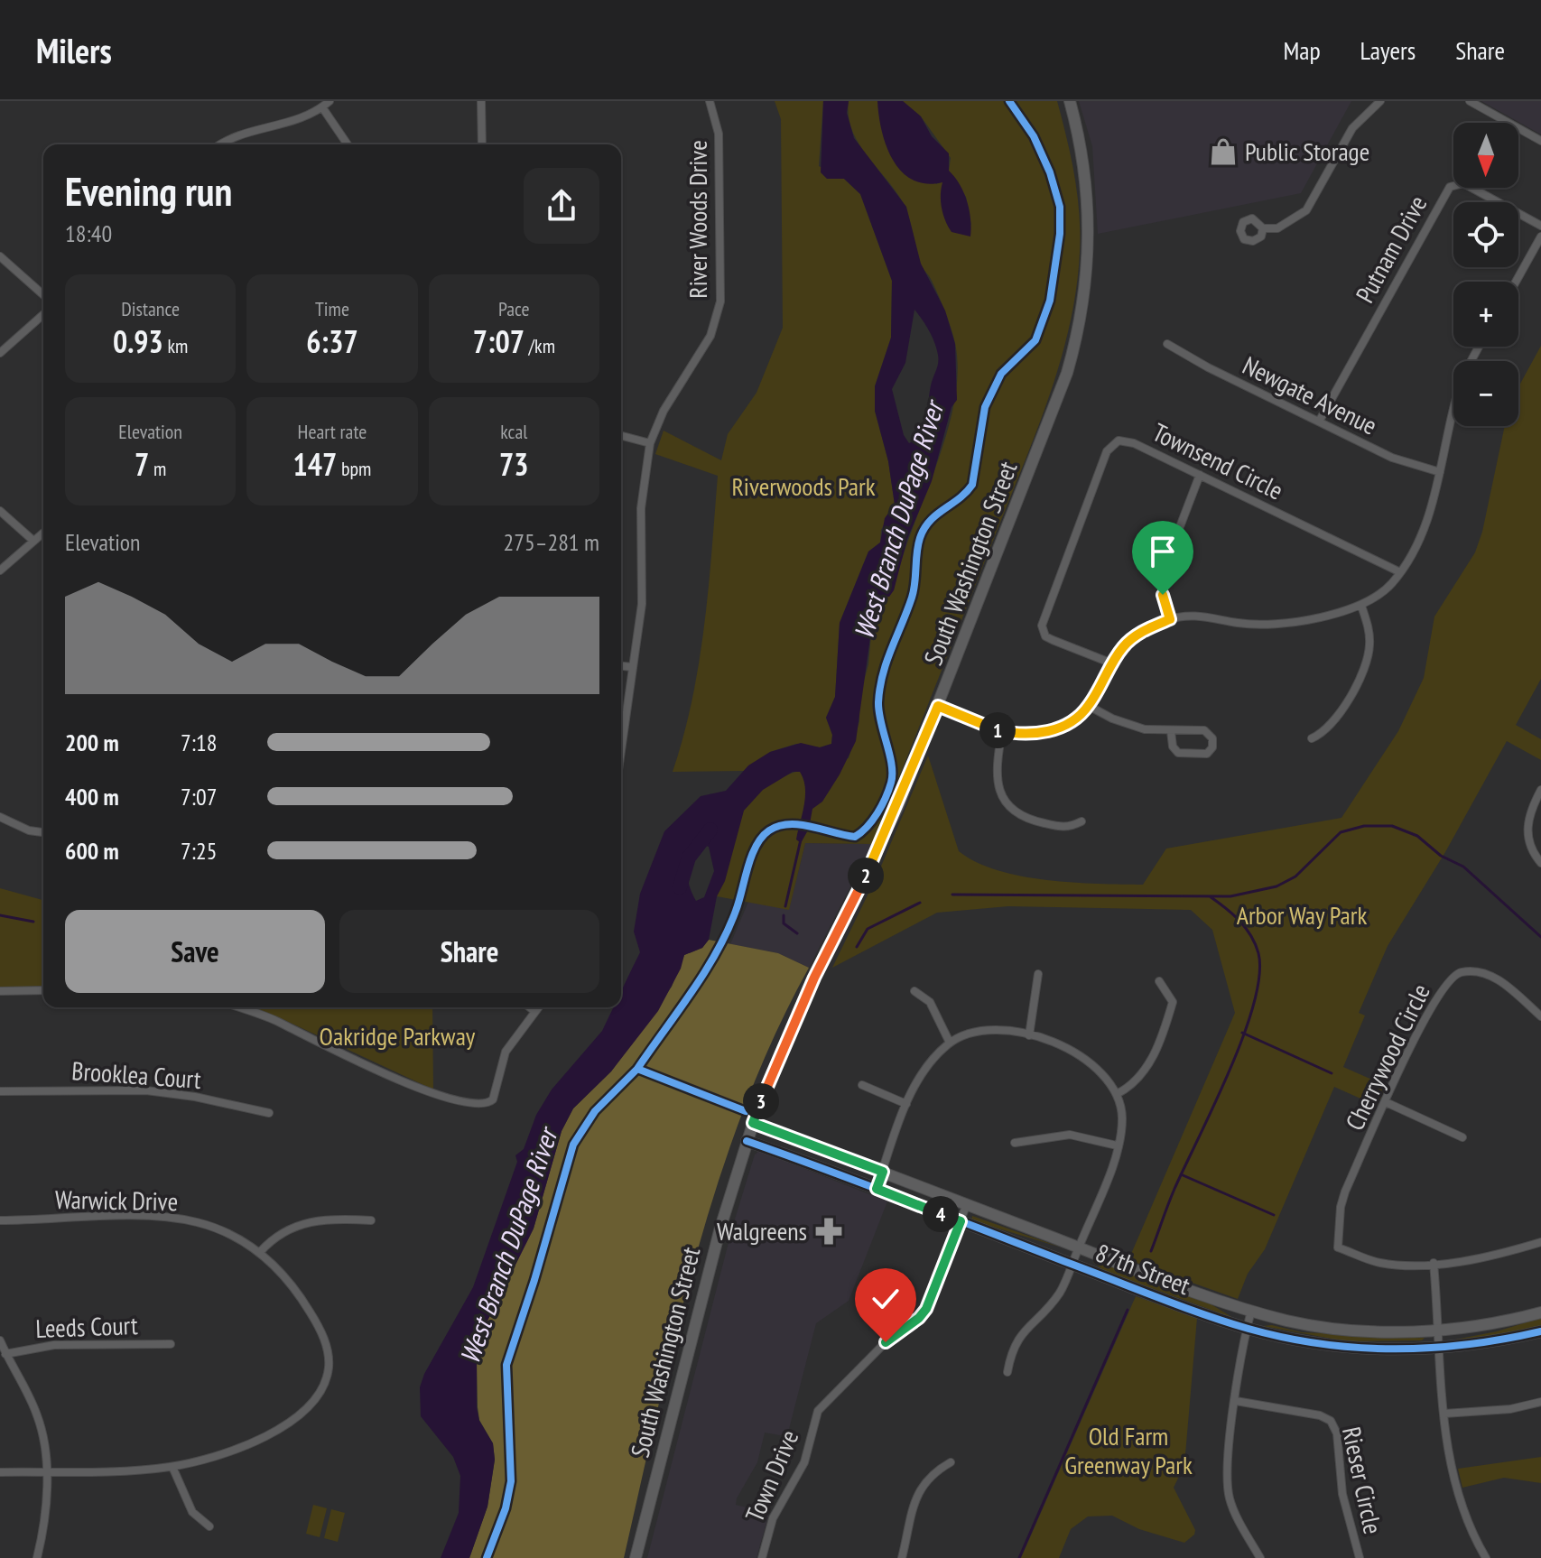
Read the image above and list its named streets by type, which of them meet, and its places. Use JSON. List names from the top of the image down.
{
  "streets": {
    "street": [
      "River Woods Drive",
      "Putnam Drive",
      "Newgate Avenue",
      "Townsend Circle",
      "South Washington Street",
      "Cherrywood Circle",
      "Brooklea Court",
      "Warwick Drive",
      "87th Street",
      "Leeds Court",
      "Town Drive",
      "Rieser Circle"
    ]
  },
  "crossings": [
    ["Putnam Drive", "Newgate Avenue"],
    ["South Washington Street", "87th Street"],
    ["87th Street", "Town Drive"]
  ],
  "water": ["West Branch DuPage River"],
  "parks": [
    "Riverwoods Park",
    "Arbor Way Park",
    "Oakridge Parkway",
    "Old Farm Greenway Park"
  ],
  "places": {
    "shop": ["Public Storage"],
    "pharmacy": ["Walgreens"]
  },
  "north": "bottom",
  "page": {
    "header": "Milers",
    "nav": ["Map", "Layers", "Share"],
    "map_buttons": ["+", "−"],
    "heading": ["Evening run", "18:40"],
    "stats": [
      ["Distance", "0.93 km"],
      ["Time", "6:37"],
      ["Pace", "7:07 /km"],
      ["Elevation", "7 m"],
      ["Heart rate", "147 bpm"],
      ["kcal", "73"]
    ],
    "chart": ["Elevation", "275–281 m"],
    "pins": [
      "1",
      "2",
      "3",
      "4"
    ],
    "list": [
      {
        "name": "200 m",
        "note": "7:18"
      },
      {
        "name": "400 m",
        "note": "7:07"
      },
      {
        "name": "600 m",
        "note": "7:25"
      }
    ],
    "buttons": ["Save", "Share"]
  }
}
